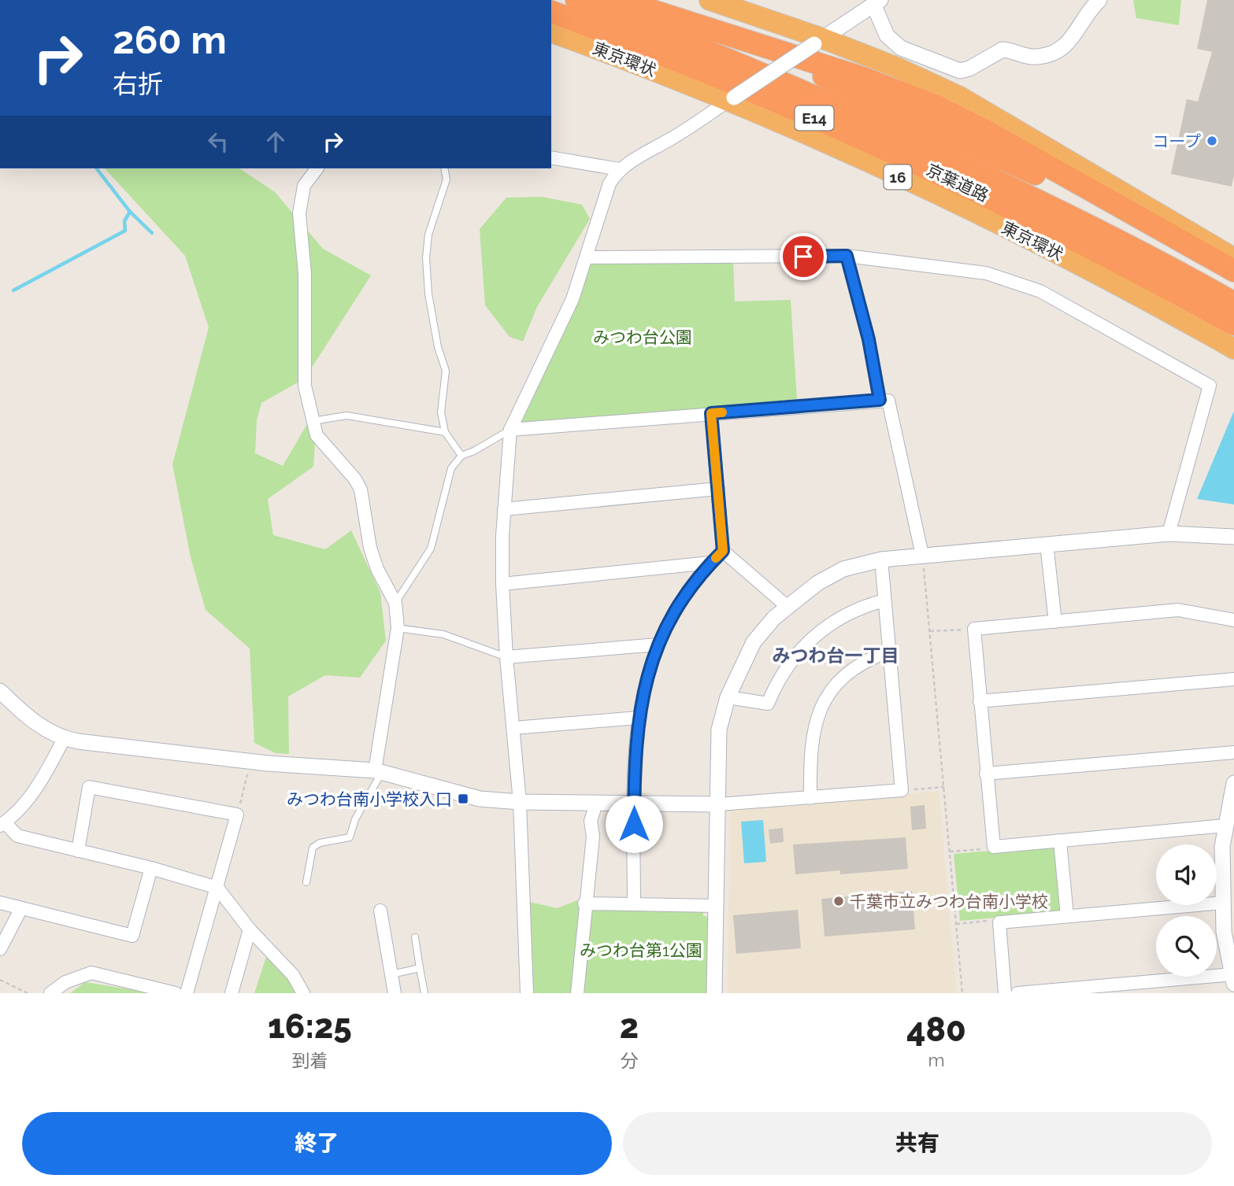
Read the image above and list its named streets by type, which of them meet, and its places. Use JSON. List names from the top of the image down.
{
  "streets": {
    "highway": [
      "東京環状",
      "E14",
      "16",
      "京葉道路"
    ]
  },
  "districts": ["みつわ台一丁目"],
  "parks": ["みつわ台公園", "みつわ台第1公園"],
  "places": {
    "other": ["コープ", "千葉市立みつわ台南小学校"],
    "transit": ["みつわ台南小学校入口"]
  },
  "page": {
    "turn": ["260 m", "右折"],
    "eta": [
      "16:25",
      "到着",
      "2",
      "分",
      "480",
      "m"
    ],
    "buttons": ["終了", "共有"]
  }
}
